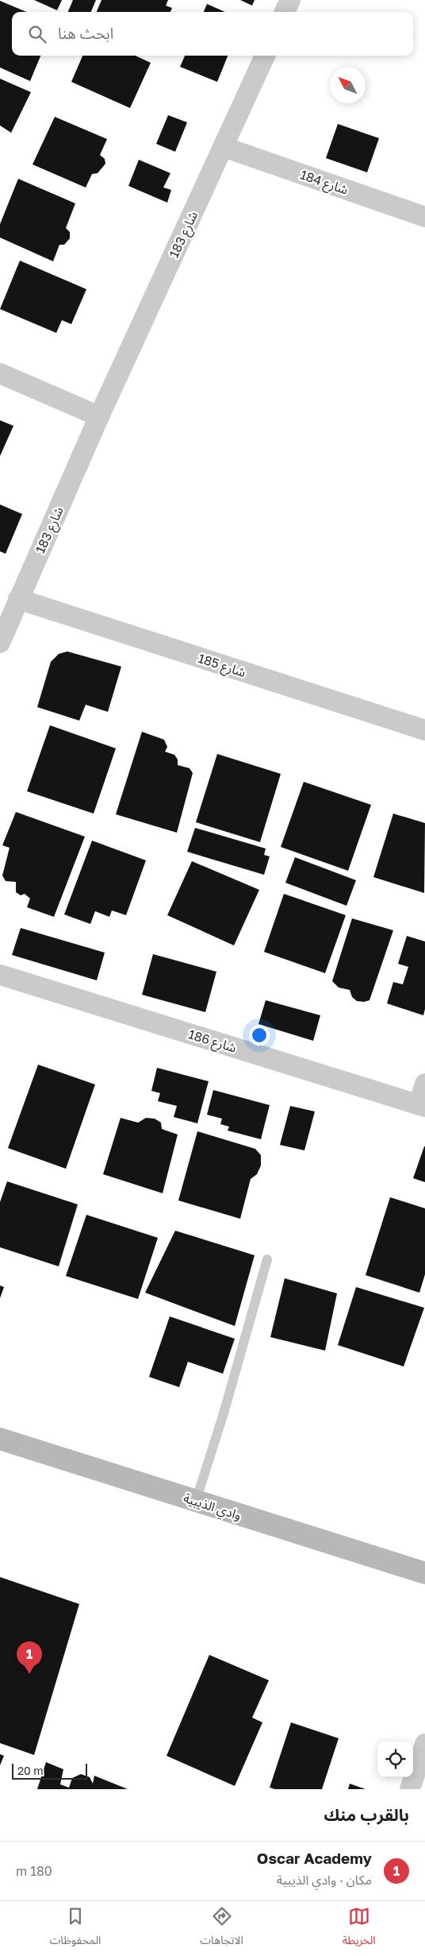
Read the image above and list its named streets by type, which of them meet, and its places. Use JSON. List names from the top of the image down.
{
  "streets": {
    "street": [
      "شارع 184",
      "شارع 183",
      "شارع 185",
      "شارع 186",
      "وادي الذيبية"
    ]
  },
  "crossings": [
    ["شارع 184", "شارع 183"],
    ["شارع 183", "شارع 185"]
  ],
  "scale_bar": "20 m",
  "north": "top left",
  "page": {
    "search": "ابحث هنا",
    "pins": "1",
    "scale": "20 m",
    "heading": "بالقرب منك",
    "list": [
      {
        "mark": "1",
        "name": "Oscar Academy",
        "note": "مكان · وادي الذيبية",
        "value": "180 m"
      }
    ],
    "nav": ["الخريطة", "الاتجاهات", "المحفوظات"]
  }
}
